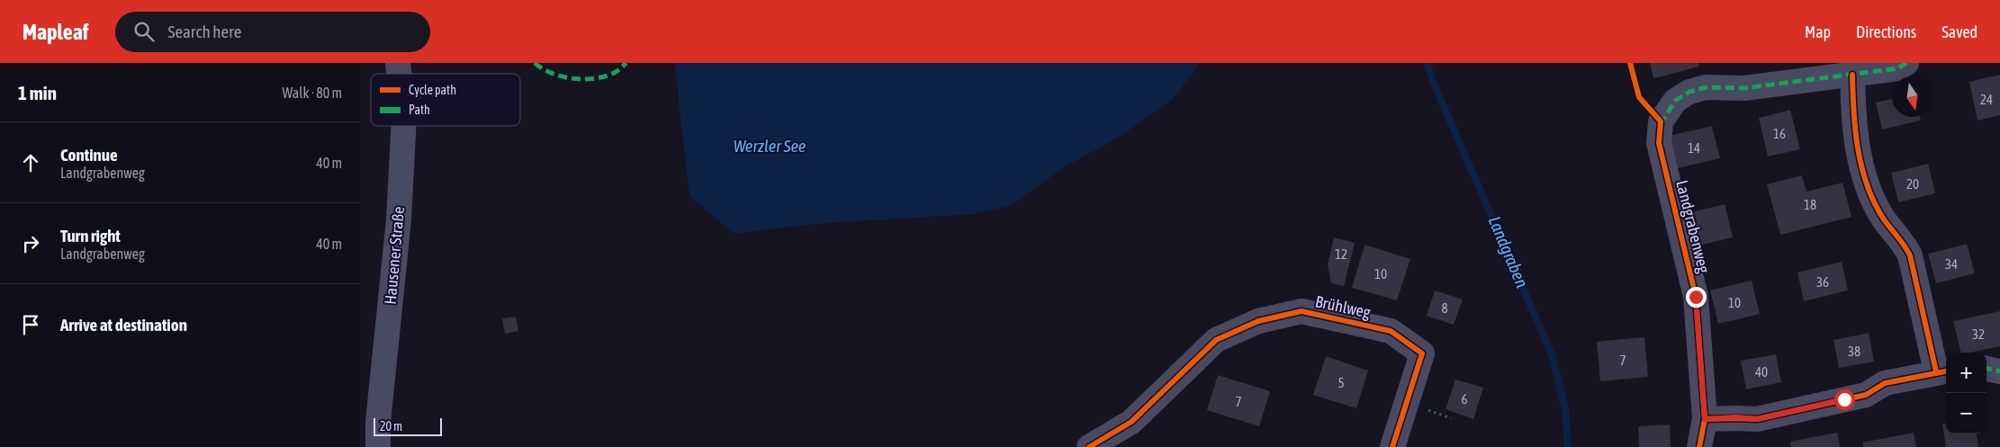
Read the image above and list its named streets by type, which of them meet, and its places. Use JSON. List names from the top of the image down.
{
  "streets": {
    "street": ["Landgrabenweg", "Hausener Straße", "Brühlweg"]
  },
  "water": ["Werzler See", "Landgraben"],
  "house_numbers": [
    "24",
    "16",
    "14",
    "20",
    "18",
    "12",
    "34",
    "10",
    "36",
    "10",
    "8",
    "32",
    "38",
    "7",
    "40",
    "5",
    "6",
    "7"
  ],
  "legend": ["Cycle path", "Path"],
  "scale_bar": "20 m",
  "north": "bottom",
  "page": {
    "header": "Mapleaf",
    "search": "Search here",
    "nav": ["Map", "Directions", "Saved"],
    "heading": ["1 min", "Walk · 80 m"],
    "list": [
      ["Continue", "Landgrabenweg", "40 m"],
      ["Turn right", "Landgrabenweg", "40 m"],
      "Arrive at destination"
    ],
    "map_buttons": ["+", "−"],
    "scale": "20 m"
  }
}
